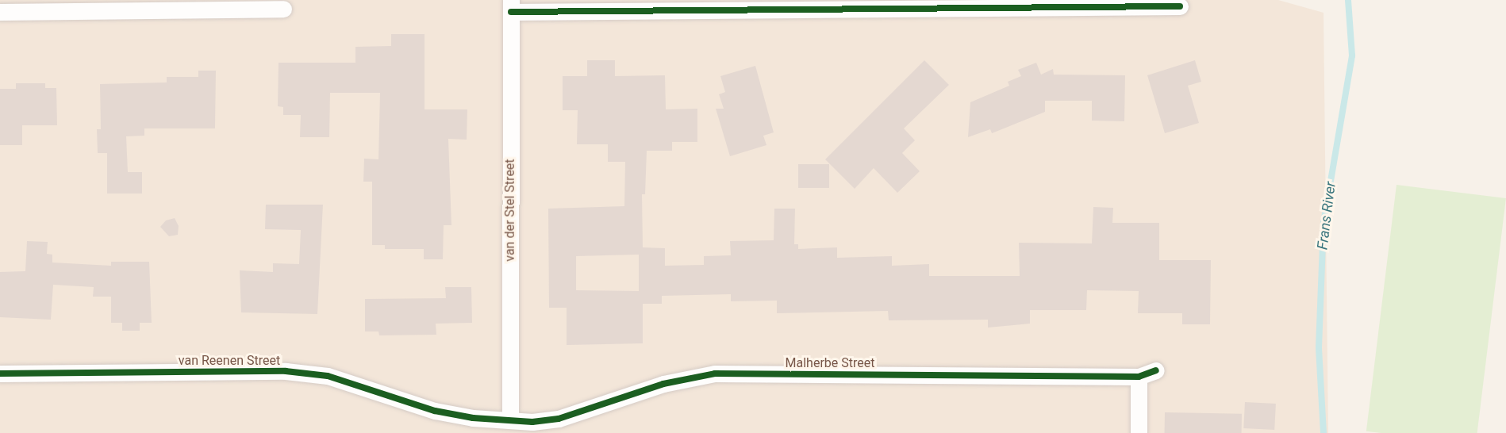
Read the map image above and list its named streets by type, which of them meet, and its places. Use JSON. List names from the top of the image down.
{
  "streets": {
    "street": ["van der Stel Street", "van Reenen Street", "Malherbe Street"]
  },
  "crossings": [
    ["van der Stel Street", "van Reenen Street"],
    ["van der Stel Street", "Malherbe Street"],
    ["van Reenen Street", "Malherbe Street"]
  ],
  "water": ["Frans River"]
}
